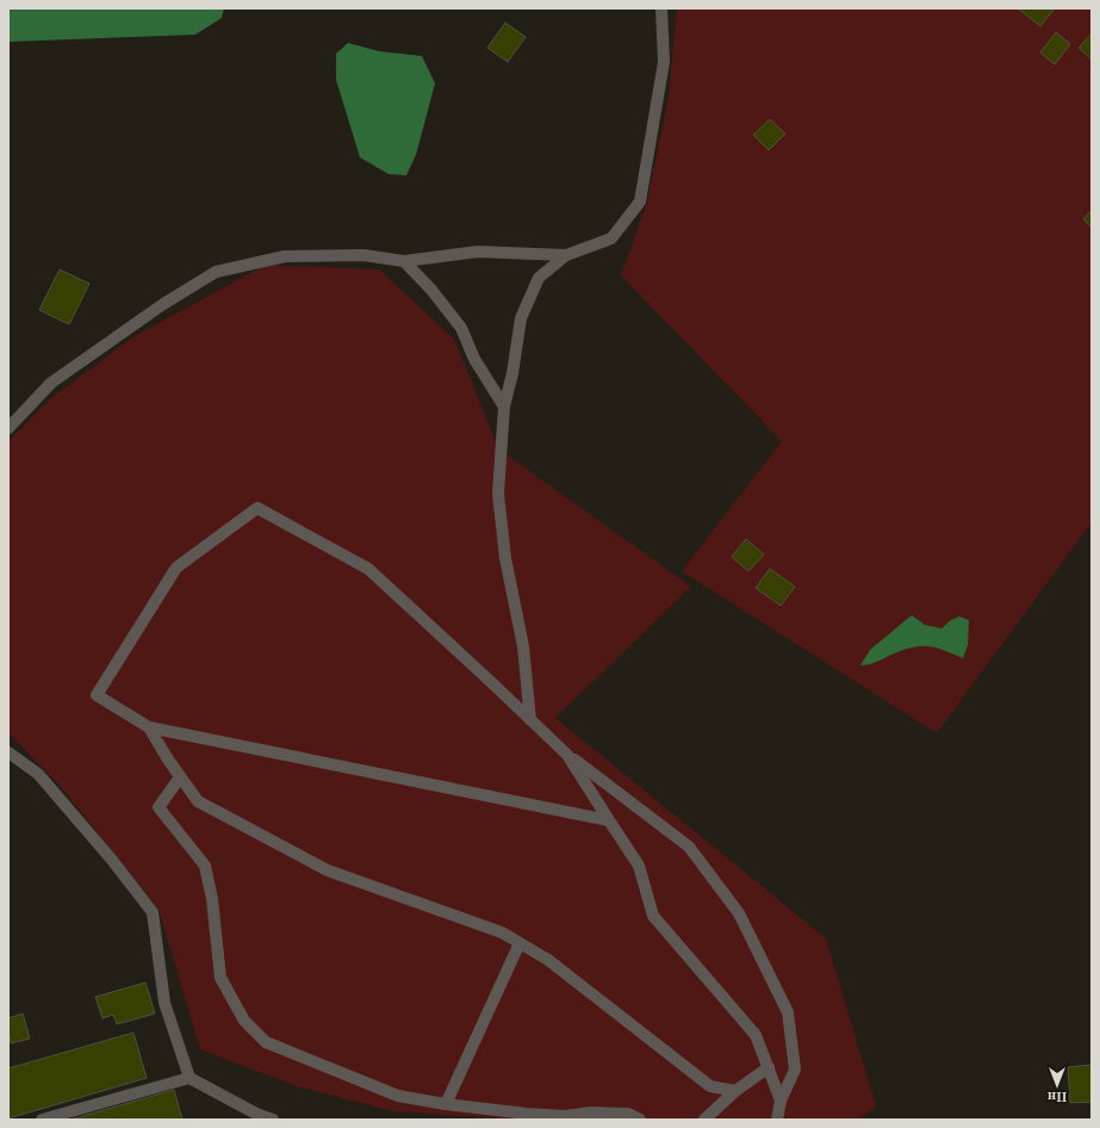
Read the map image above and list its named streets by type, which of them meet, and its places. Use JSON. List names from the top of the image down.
{
  "north": "bottom"
}
